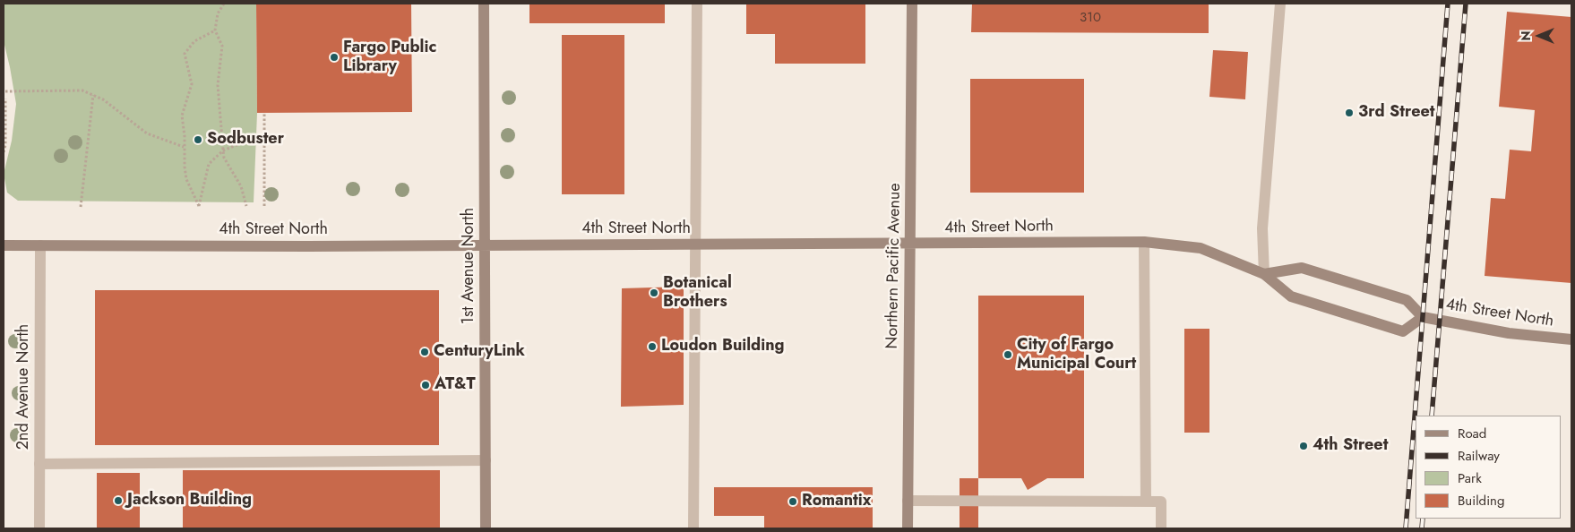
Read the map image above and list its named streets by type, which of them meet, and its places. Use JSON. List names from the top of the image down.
{
  "streets": {
    "street": [
      "4th Street North",
      "1st Avenue North",
      "Northern Pacific Avenue",
      "2nd Avenue North"
    ]
  },
  "crossings": [
    ["4th Street North", "1st Avenue North"],
    ["4th Street North", "Northern Pacific Avenue"],
    ["4th Street North", "2nd Avenue North"]
  ],
  "places": [
    "Fargo Public Library",
    "3rd Street",
    "Sodbuster",
    "Botanical Brothers",
    "Loudon Building",
    "CenturyLink",
    "City of Fargo Municipal Court",
    "AT&T",
    "4th Street",
    "Jackson Building",
    "Romantix"
  ],
  "house_numbers": ["310"],
  "legend": [
    "Road",
    "Railway",
    "Park",
    "Building"
  ],
  "north": "left"
}
